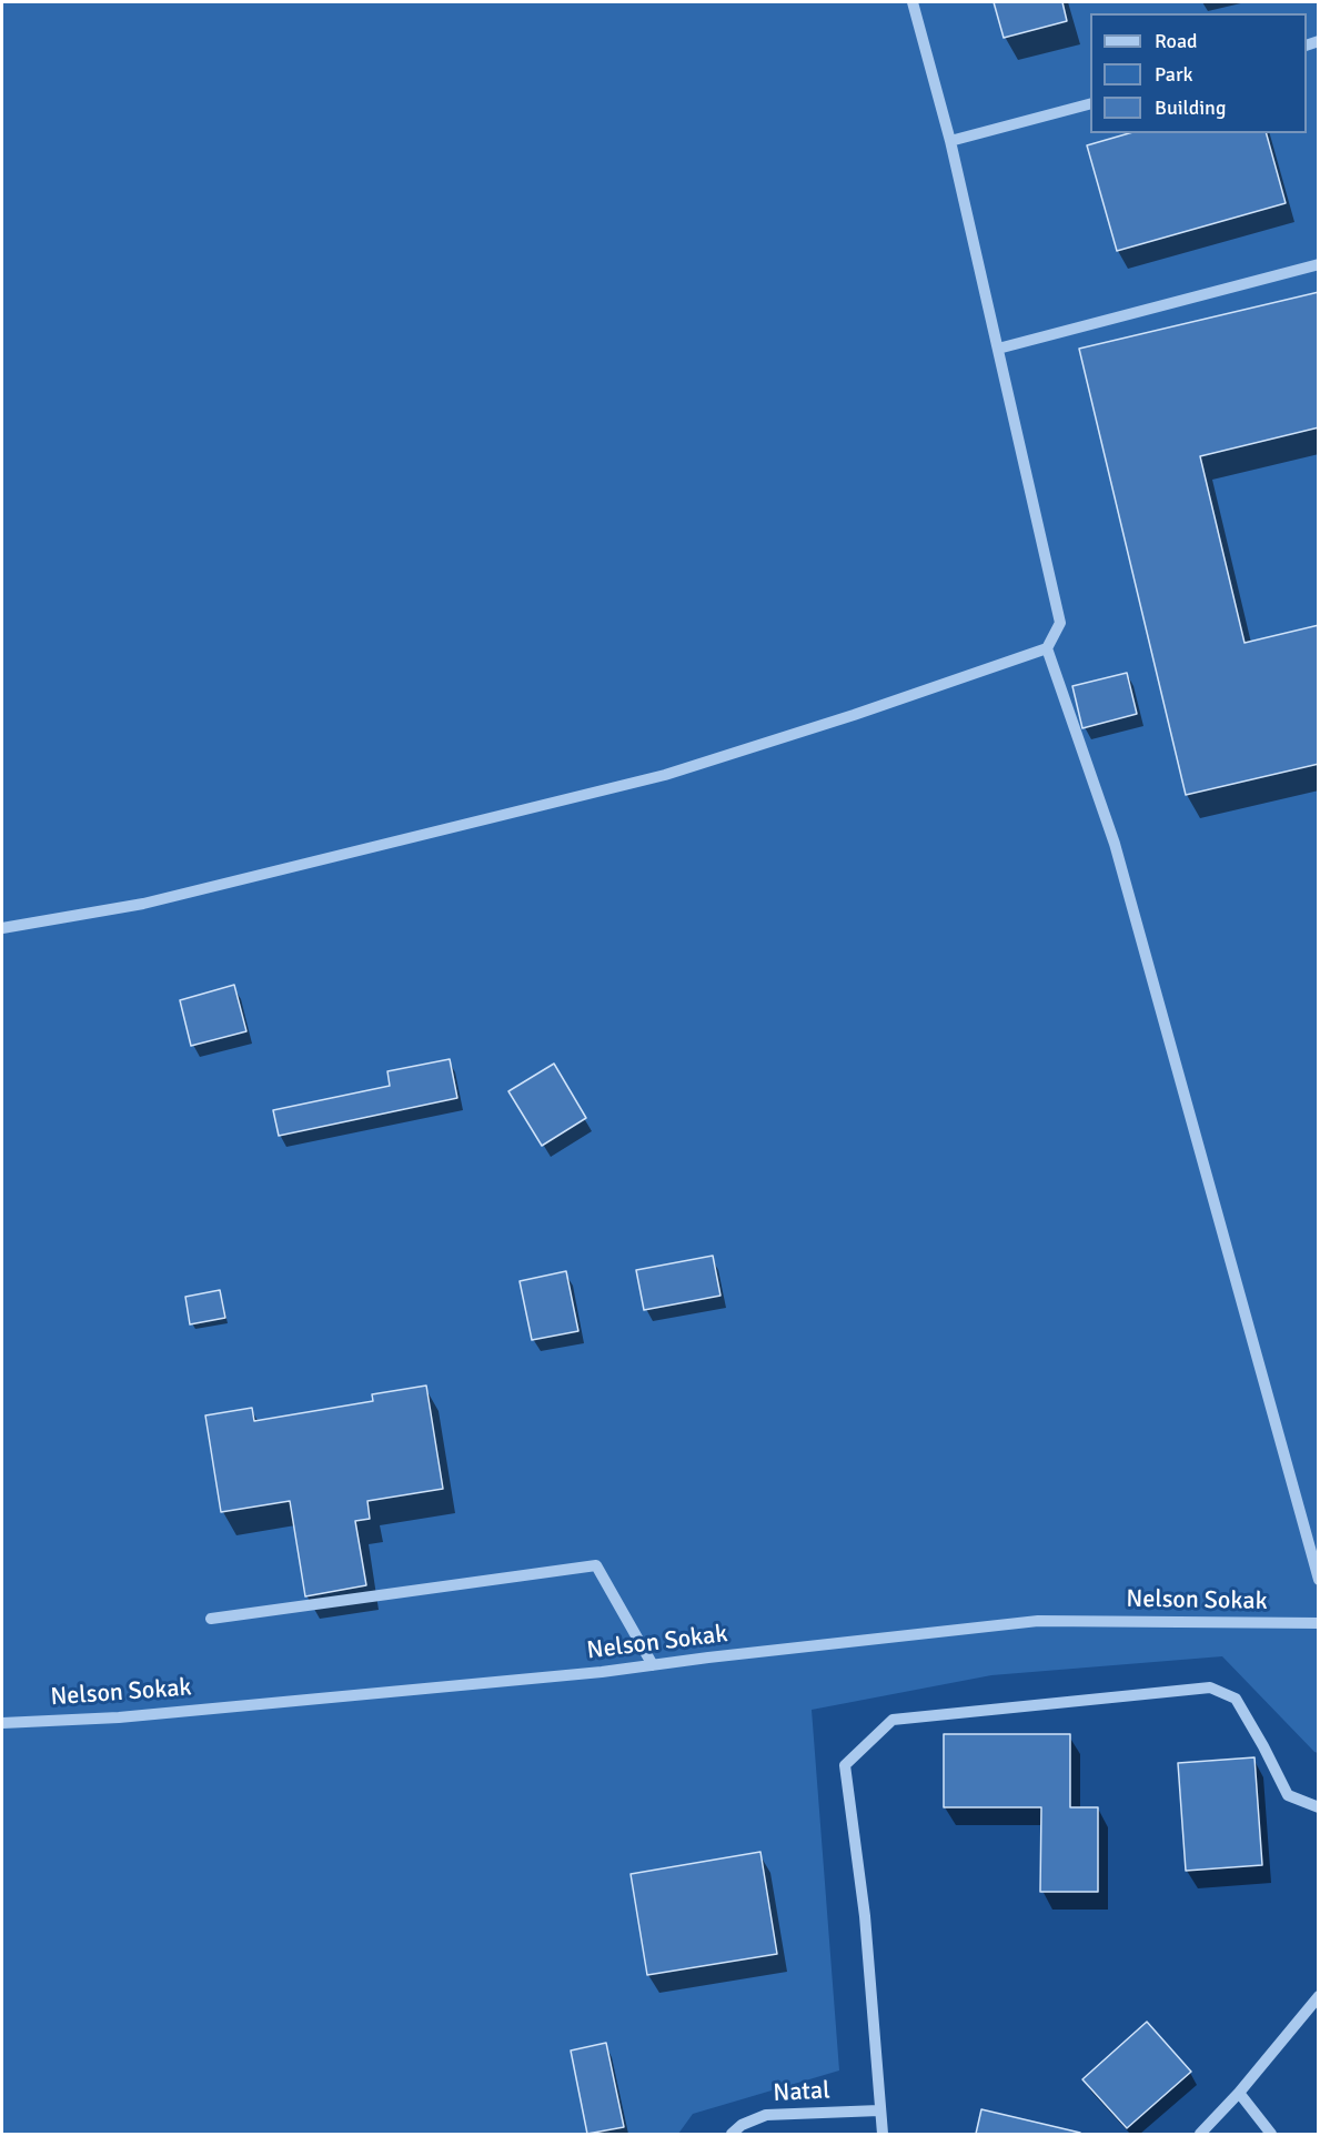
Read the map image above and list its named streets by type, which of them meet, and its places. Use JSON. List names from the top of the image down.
{
  "streets": {
    "street": ["Nelson Sokak", "Natal"]
  },
  "legend": ["Road", "Park", "Building"]
}
